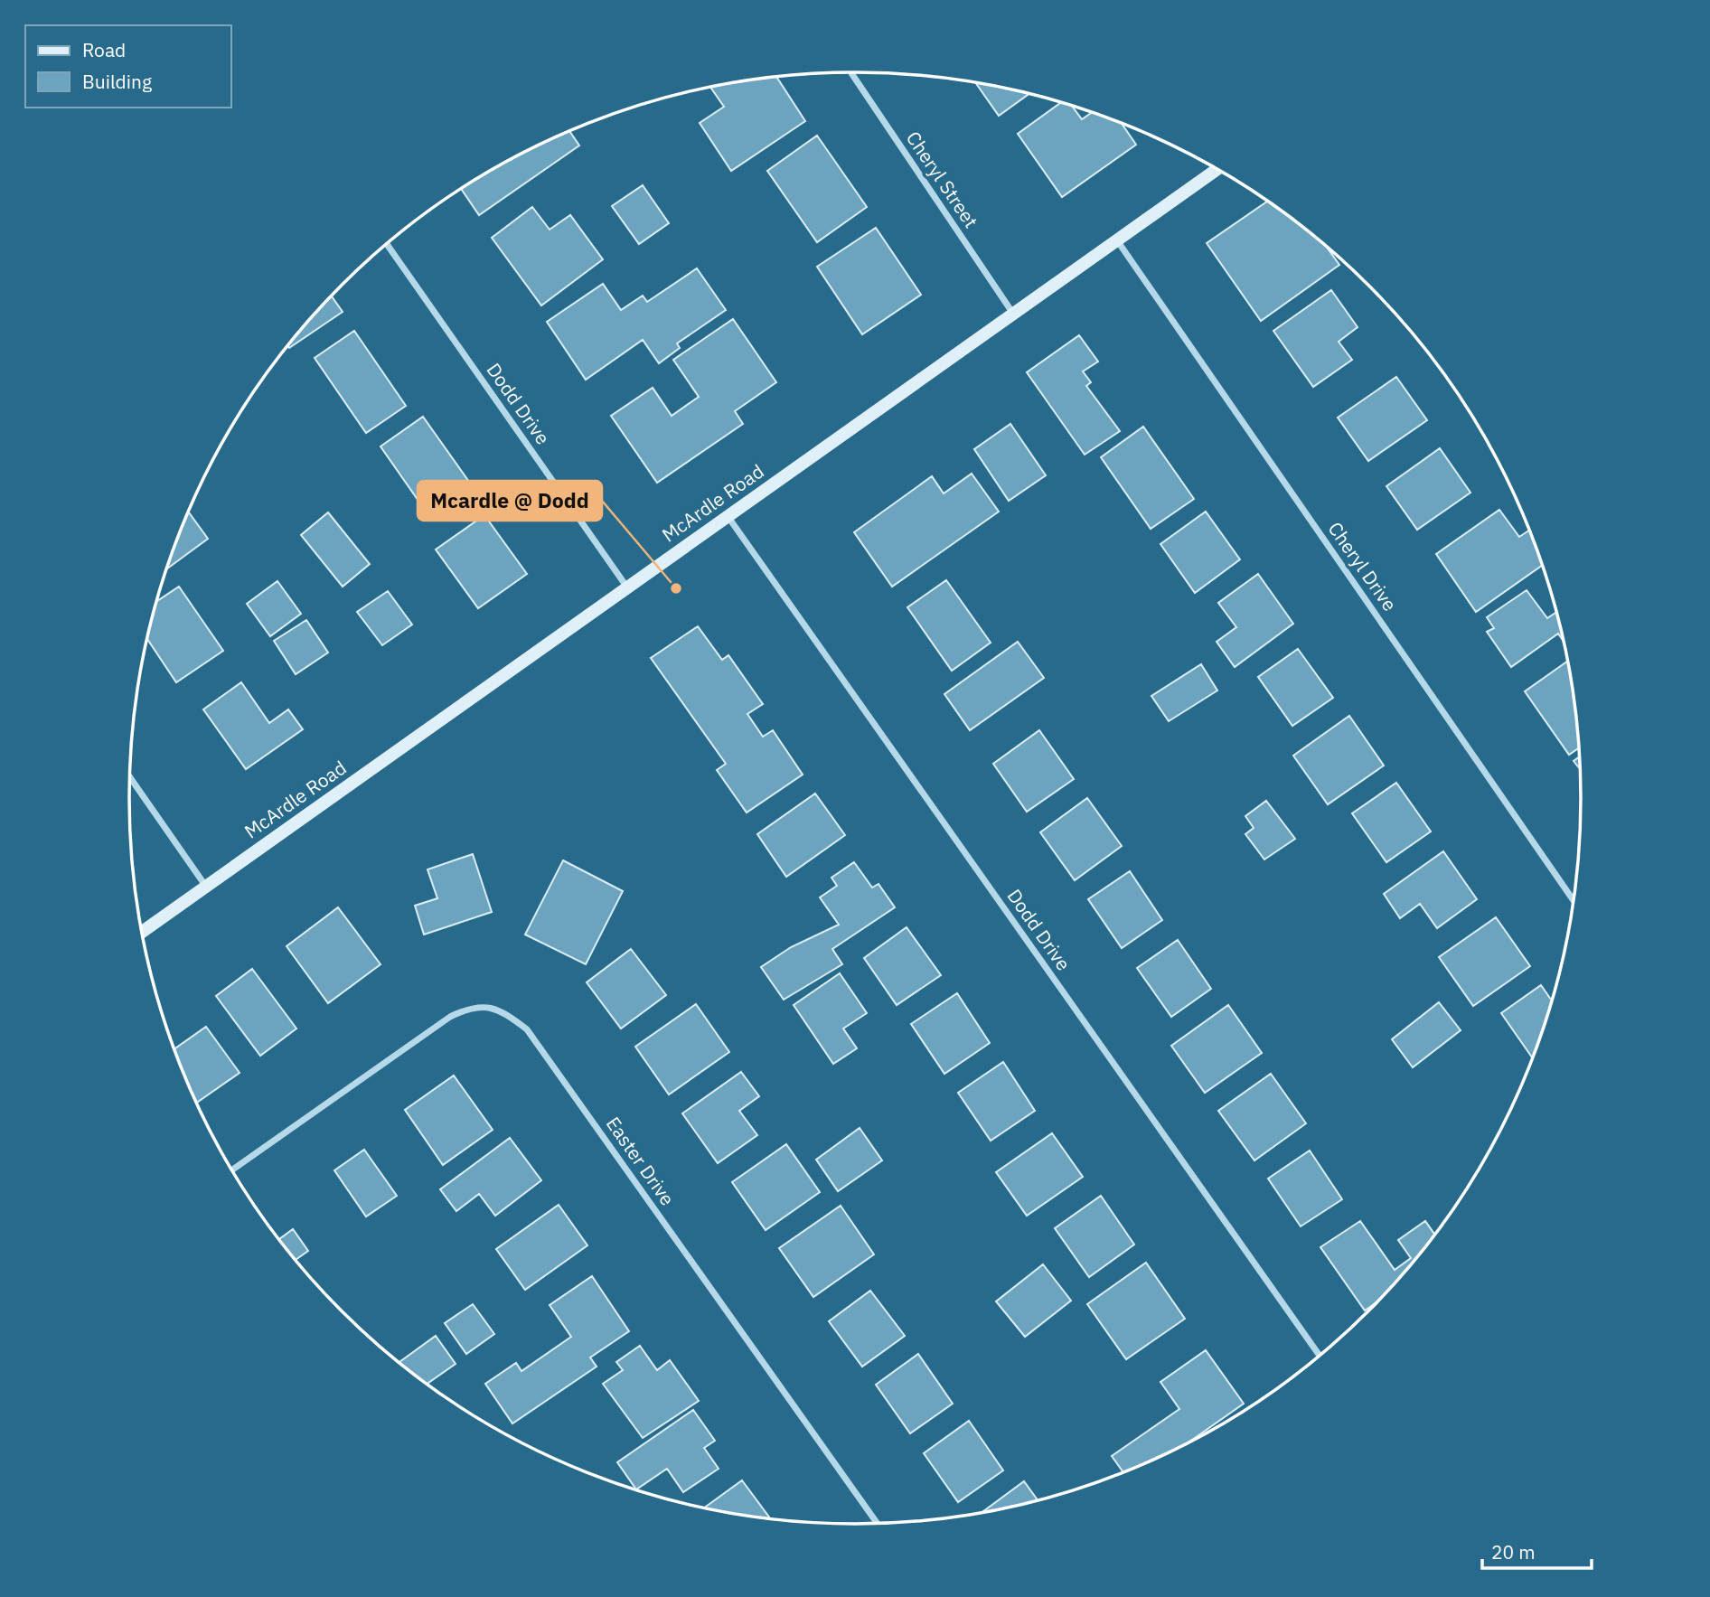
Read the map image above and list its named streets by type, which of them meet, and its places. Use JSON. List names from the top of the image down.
{
  "streets": {
    "main road": ["McArdle Road"],
    "street": [
      "Cheryl Street",
      "Dodd Drive",
      "Cheryl Drive",
      "Easter Drive"
    ]
  },
  "crossings": [
    ["Cheryl Street", "McArdle Road"],
    ["Dodd Drive", "McArdle Road"],
    ["McArdle Road", "Cheryl Drive"]
  ],
  "places": ["Mcardle @ Dodd"],
  "legend": ["Road", "Building"],
  "scale_bar": "20 m"
}
